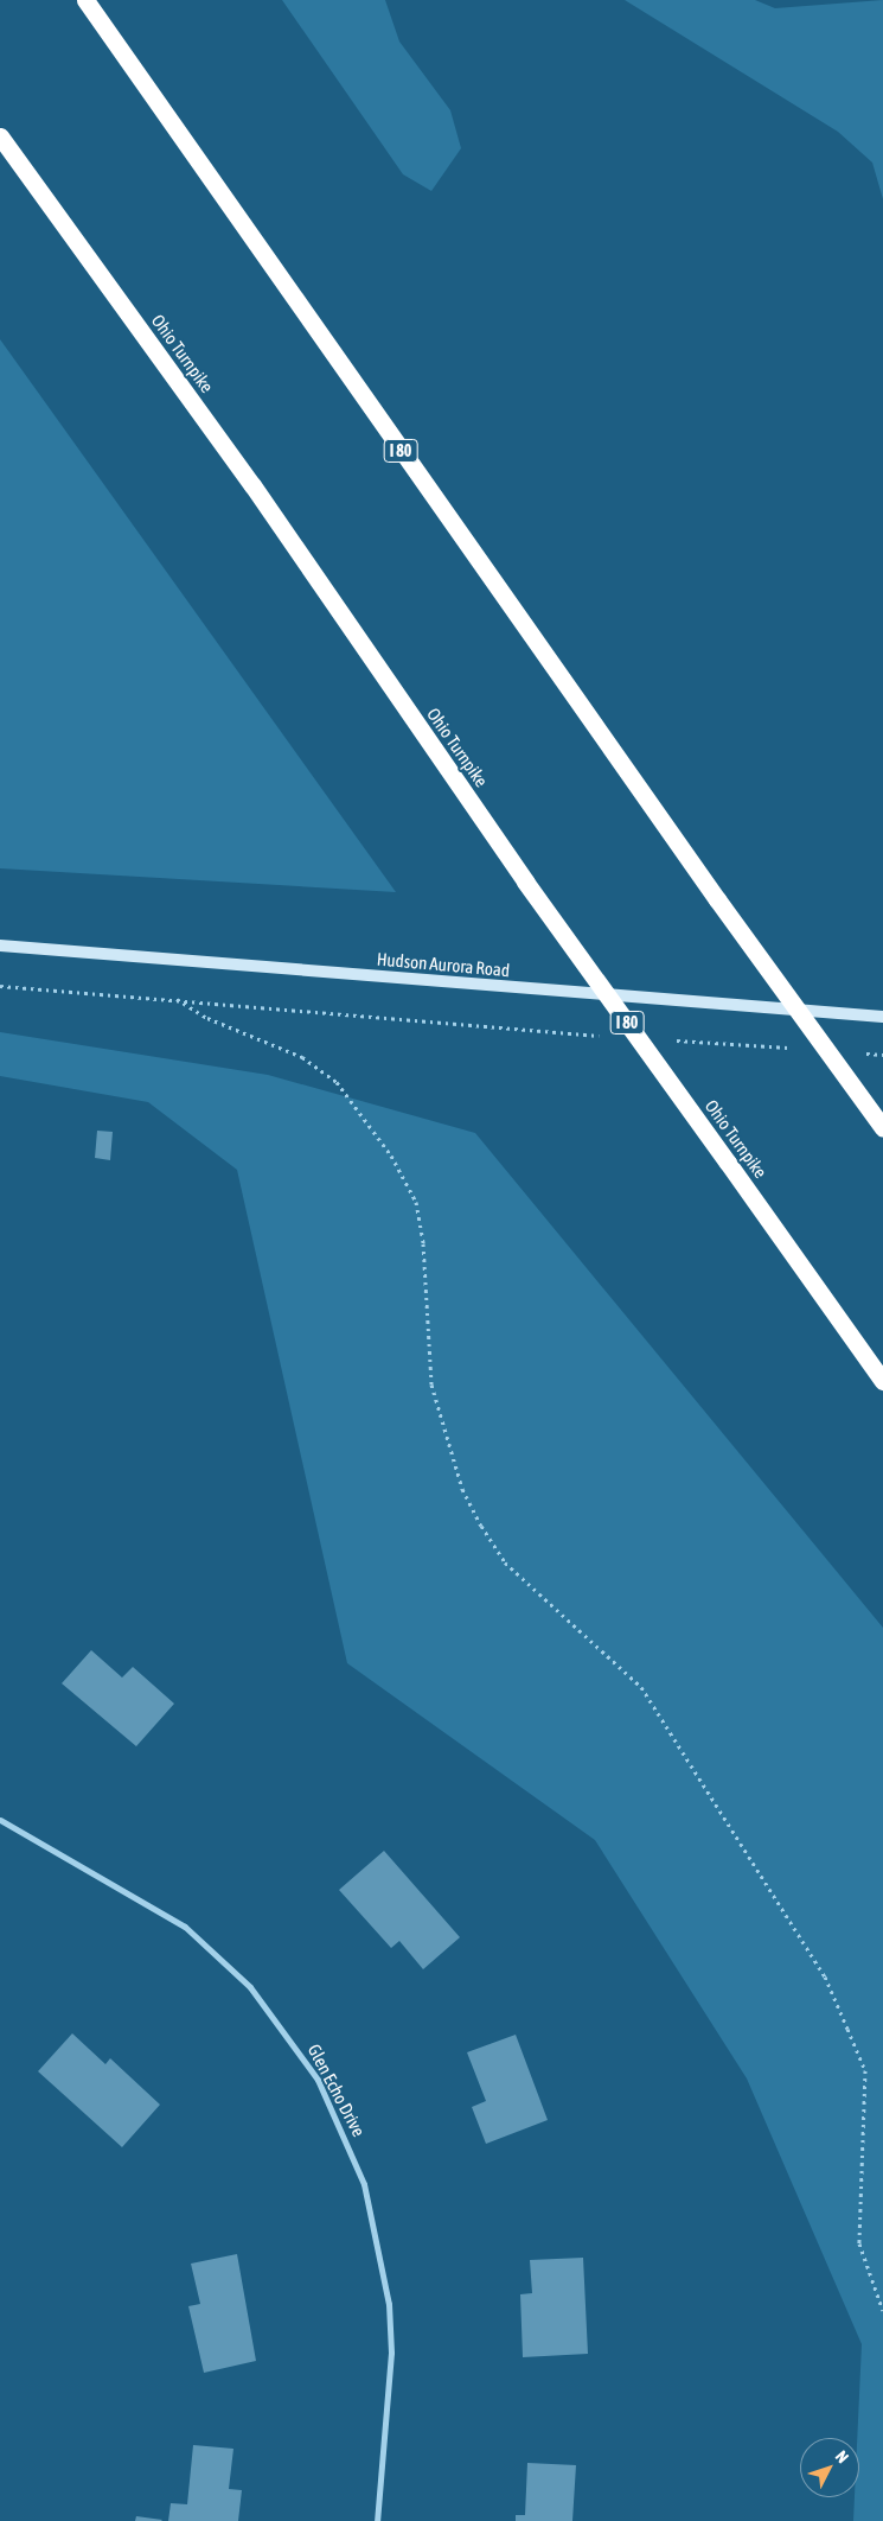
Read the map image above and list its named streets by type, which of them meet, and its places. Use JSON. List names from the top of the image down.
{
  "streets": {
    "highway": ["Ohio Turnpike", "I 80"],
    "street": ["Hudson Aurora Road", "Glen Echo Drive"]
  },
  "north": "top right"
}
